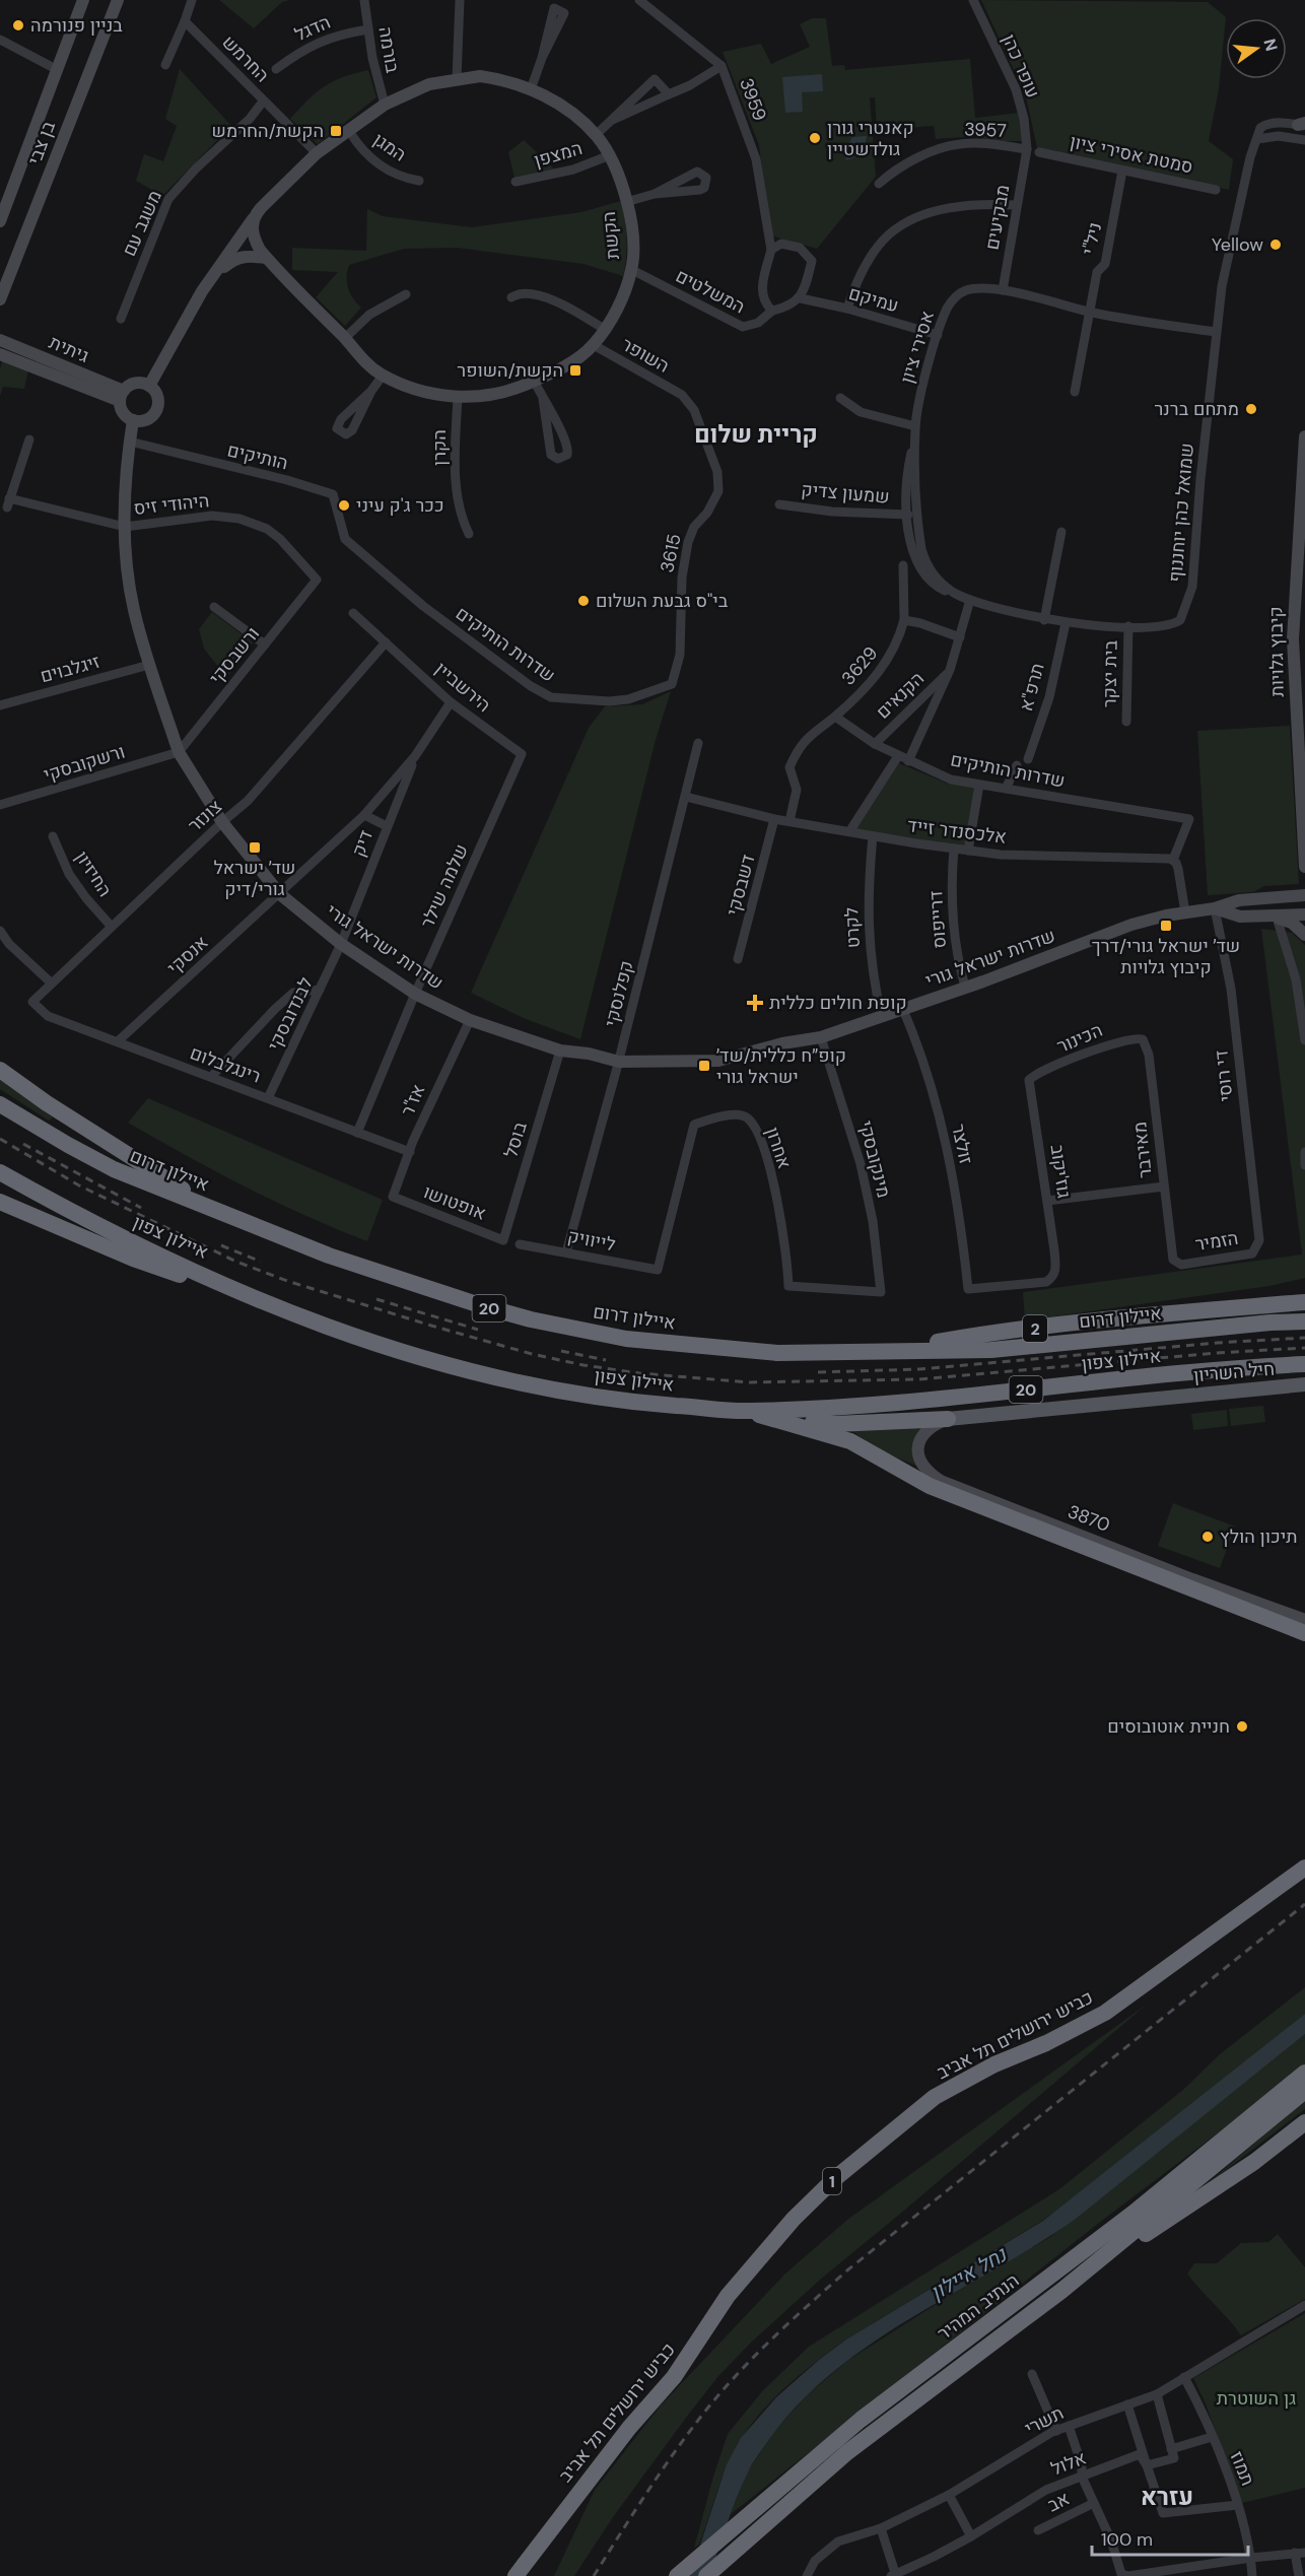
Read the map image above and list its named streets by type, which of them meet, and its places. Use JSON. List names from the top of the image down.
{
  "streets": {
    "highway": [
      "איילון דרום",
      "איילון צפון",
      "20",
      "2",
      "כביש ירושלים תל אביב",
      "1",
      "הנתיב המהיר"
    ],
    "main road": ["חיל השריון"],
    "street": [
      "הדגל",
      "בורמה",
      "החרמש",
      "עופר כהן",
      "3959",
      "3957",
      "בן צבי",
      "המגן",
      "המצפן",
      "סמטת אסירי ציון",
      "מבקיעים",
      "משגב עם",
      "הקשת",
      "ניל\"י",
      "המשלטים",
      "עמיקם",
      "אסירי ציון",
      "גיתית",
      "השופר",
      "הקרן",
      "הותיקים",
      "שמעון צדיק",
      "היהודי זיס",
      "שמואל כהן יוחננוף",
      "3615",
      "שדרות הותיקים",
      "קיבוץ גלויות",
      "ורשבסקי",
      "3629",
      "זיגלבוים",
      "בית יצקר",
      "הירשביין",
      "תרפ\"א",
      "הקנאים",
      "ורשקובסקי",
      "צונזר",
      "אלכסנדר זייד",
      "דיק",
      "החיזיון",
      "דשבסקי",
      "שלמה שילר",
      "דרייפוס",
      "לקרט",
      "שדרות ישראל גורי",
      "אנסקי",
      "קפלנסקי",
      "לבנדובסקי",
      "הכינור",
      "רינגלבלום",
      "די רוסי",
      "אז\"ר",
      "בוסל",
      "זולצר",
      "אחרון",
      "מאירבר",
      "מינקובסקי",
      "גוז'יקוב",
      "אופטושו",
      "לייוויק",
      "הזמיר",
      "3870",
      "תשרי",
      "אלול",
      "תמוז",
      "אב"
    ]
  },
  "crossings": [
    ["הדגל", "בורמה"],
    ["בורמה", "הקשת"],
    ["החרמש", "משגב עם"],
    ["החרמש", "הקשת"],
    ["עופר כהן", "3957"],
    ["עופר כהן", "מבקיעים"],
    ["3959", "המשלטים"],
    ["3959", "עמיקם"],
    ["3957", "מבקיעים"],
    ["המגן", "הקשת"],
    ["המצפן", "הקשת"],
    ["סמטת אסירי ציון", "ניל\"י"],
    ["מבקיעים", "אסירי ציון"],
    ["הקשת", "המשלטים"],
    ["הקשת", "גיתית"],
    ["הקשת", "השופר"],
    ["הקשת", "הקרן"],
    ["הקשת", "שדרות ישראל גורי"],
    ["ניל\"י", "אסירי ציון"],
    ["המשלטים", "עמיקם"],
    ["עמיקם", "אסירי ציון"],
    ["אסירי ציון", "שמואל כהן יוחננוף"],
    ["אסירי ציון", "בית יצקר"],
    ["אסירי ציון", "תרפ\"א"],
    ["אסירי ציון", "הקנאים"],
    ["גיתית", "שדרות ישראל גורי"],
    ["השופר", "3615"],
    ["הותיקים", "שדרות הותיקים"],
    ["הותיקים", "שדרות ישראל גורי"],
    ["היהודי זיס", "ורשבסקי"],
    ["היהודי זיס", "שדרות ישראל גורי"],
    ["3615", "שדרות הותיקים"],
    ["שדרות הותיקים", "3629"],
    ["שדרות הותיקים", "הקנאים"],
    ["שדרות הותיקים", "אלכסנדר זייד"],
    ["ורשבסקי", "ורשקובסקי"],
    ["ורשבסקי", "שדרות ישראל גורי"],
    ["3629", "אלכסנדר זייד"],
    ["זיגלבוים", "שדרות ישראל גורי"],
    ["הירשביין", "צונזר"],
    ["הירשביין", "דיק"],
    ["הירשביין", "שלמה שילר"],
    ["ורשקובסקי", "שדרות ישראל גורי"],
    ["צונזר", "החיזיון"],
    ["צונזר", "שדרות ישראל גורי"],
    ["צונזר", "רינגלבלום"],
    ["אלכסנדר זייד", "דשבסקי"],
    ["אלכסנדר זייד", "דרייפוס"],
    ["אלכסנדר זייד", "לקרט"],
    ["אלכסנדר זייד", "קפלנסקי"],
    ["דיק", "שדרות ישראל גורי"],
    ["דיק", "אנסקי"],
    ["דיק", "לבנדובסקי"],
    ["שלמה שילר", "שדרות ישראל גורי"],
    ["שלמה שילר", "רינגלבלום"],
    ["דרייפוס", "שדרות ישראל גורי"],
    ["לקרט", "שדרות ישראל גורי"],
    ["שדרות ישראל גורי", "אנסקי"],
    ["שדרות ישראל גורי", "קפלנסקי"],
    ["שדרות ישראל גורי", "לבנדובסקי"],
    ["שדרות ישראל גורי", "די רוסי"],
    ["שדרות ישראל גורי", "אז\"ר"],
    ["שדרות ישראל גורי", "בוסל"],
    ["שדרות ישראל גורי", "זולצר"],
    ["שדרות ישראל גורי", "מינקובסקי"],
    ["אנסקי", "רינגלבלום"],
    ["קפלנסקי", "לייוויק"],
    ["לבנדובסקי", "רינגלבלום"],
    ["הכינור", "מאירבר"],
    ["הכינור", "גוז'יקוב"],
    ["רינגלבלום", "אז\"ר"],
    ["די רוסי", "הזמיר"],
    ["אז\"ר", "אופטושו"],
    ["בוסל", "אופטושו"],
    ["זולצר", "גוז'יקוב"],
    ["אחרון", "מינקובסקי"],
    ["אחרון", "לייוויק"],
    ["מאירבר", "הזמיר"],
    ["איילון דרום", "2"],
    ["חיל השריון", "3870"],
    ["תשרי", "תמוז"]
  ],
  "districts": ["קריית שלום", "עזרא"],
  "water": ["נחל איילון"],
  "parks": ["גן השוטרת"],
  "places": {
    "other": [
      "בניין פנורמה",
      "קאנטרי גורן גולדשטיין",
      "Yellow",
      "מתחם ברנר",
      "ככר ג'ק עיני",
      "בי\"ס גבעת השלום",
      "תיכון הולץ",
      "חניית אוטובוסים"
    ],
    "transit": [
      "הקשת/החרמש",
      "הקשת/השופר",
      "שד׳ ישראל גורי/דיק",
      "שד׳ ישראל גורי/דרך קיבוץ גלויות",
      "קופ״ח כללית/שד׳ ישראל גורי"
    ],
    "health": ["קופת חולים כללית"]
  },
  "scale_bar": "100 m",
  "north": "right"
}
